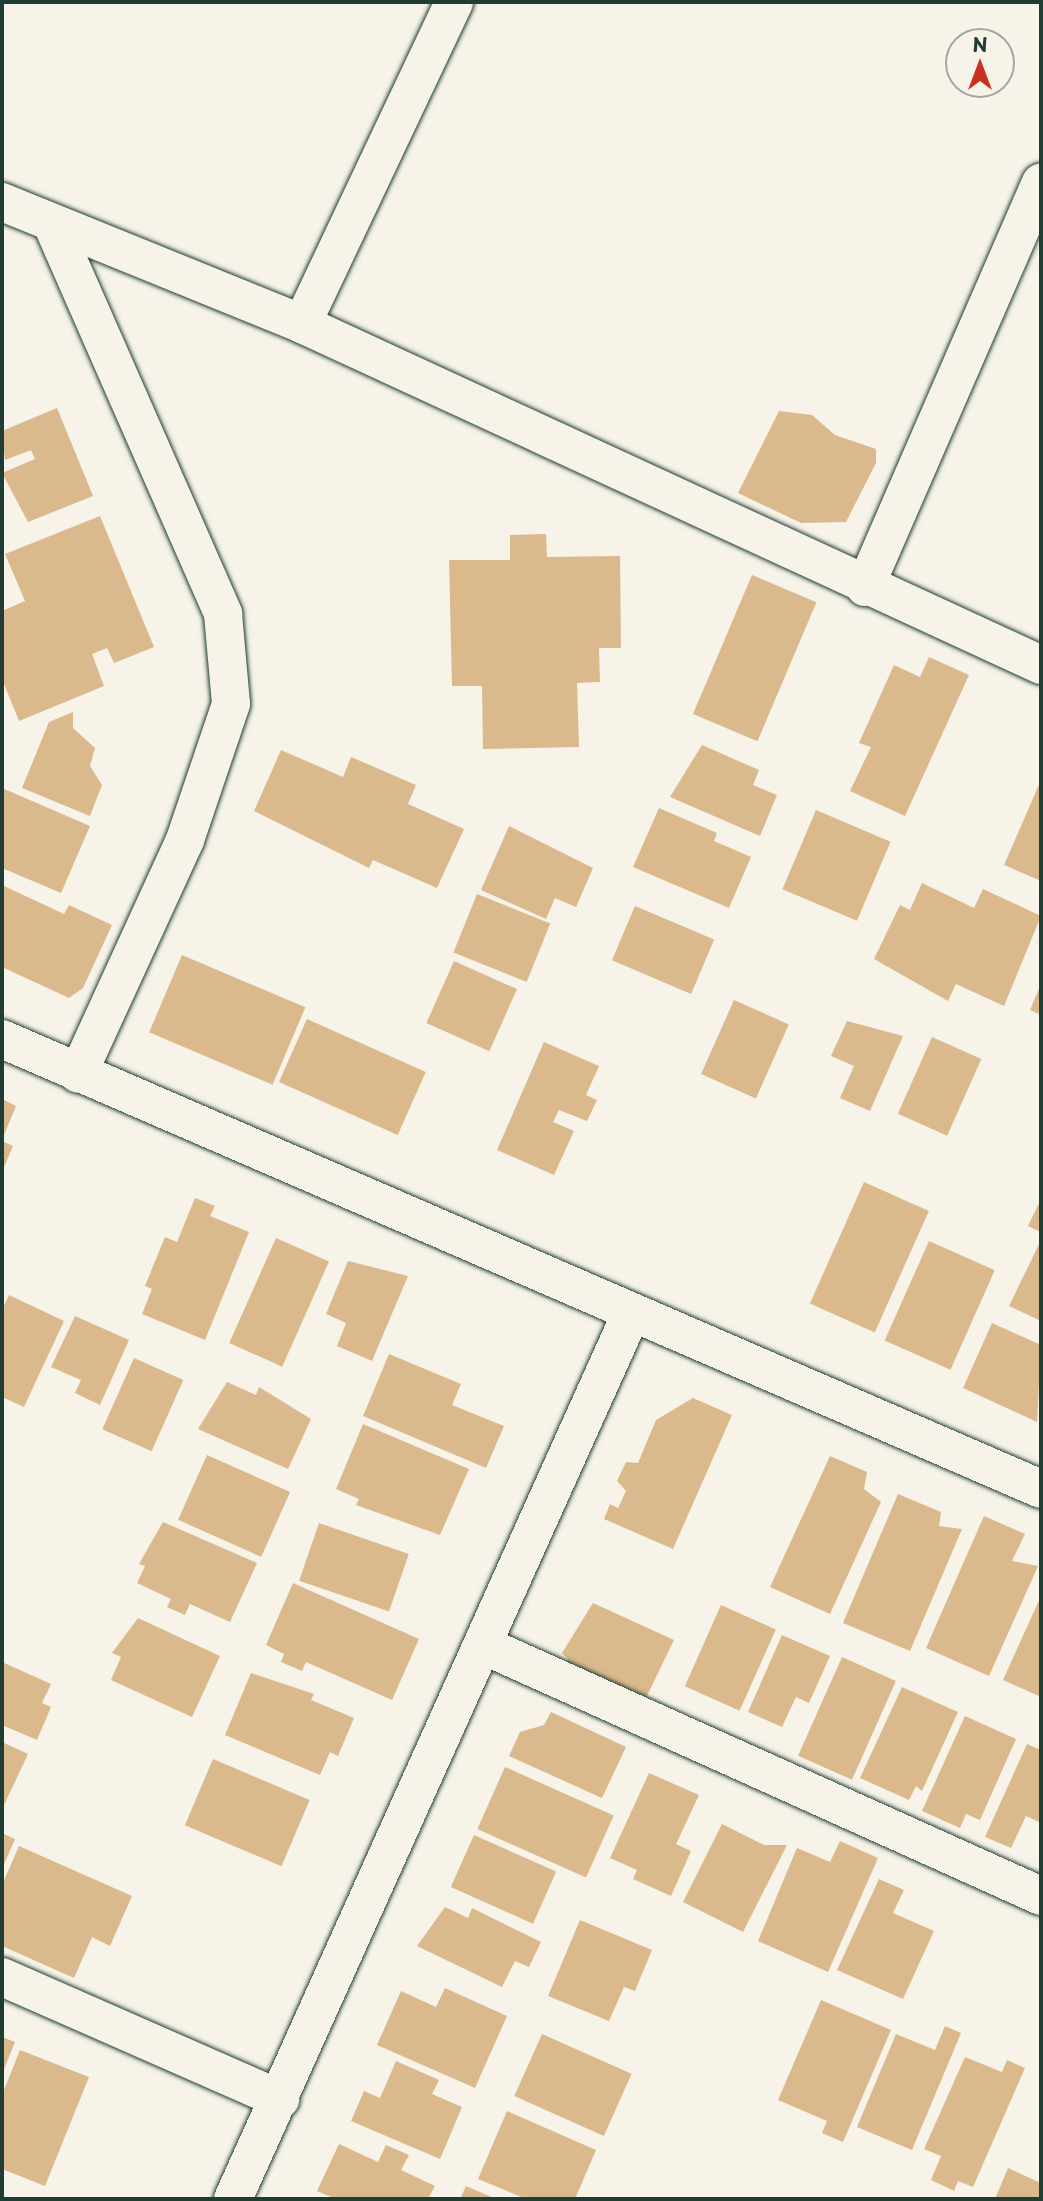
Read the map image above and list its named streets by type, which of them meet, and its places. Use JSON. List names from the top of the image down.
{
  "north": "top"
}
